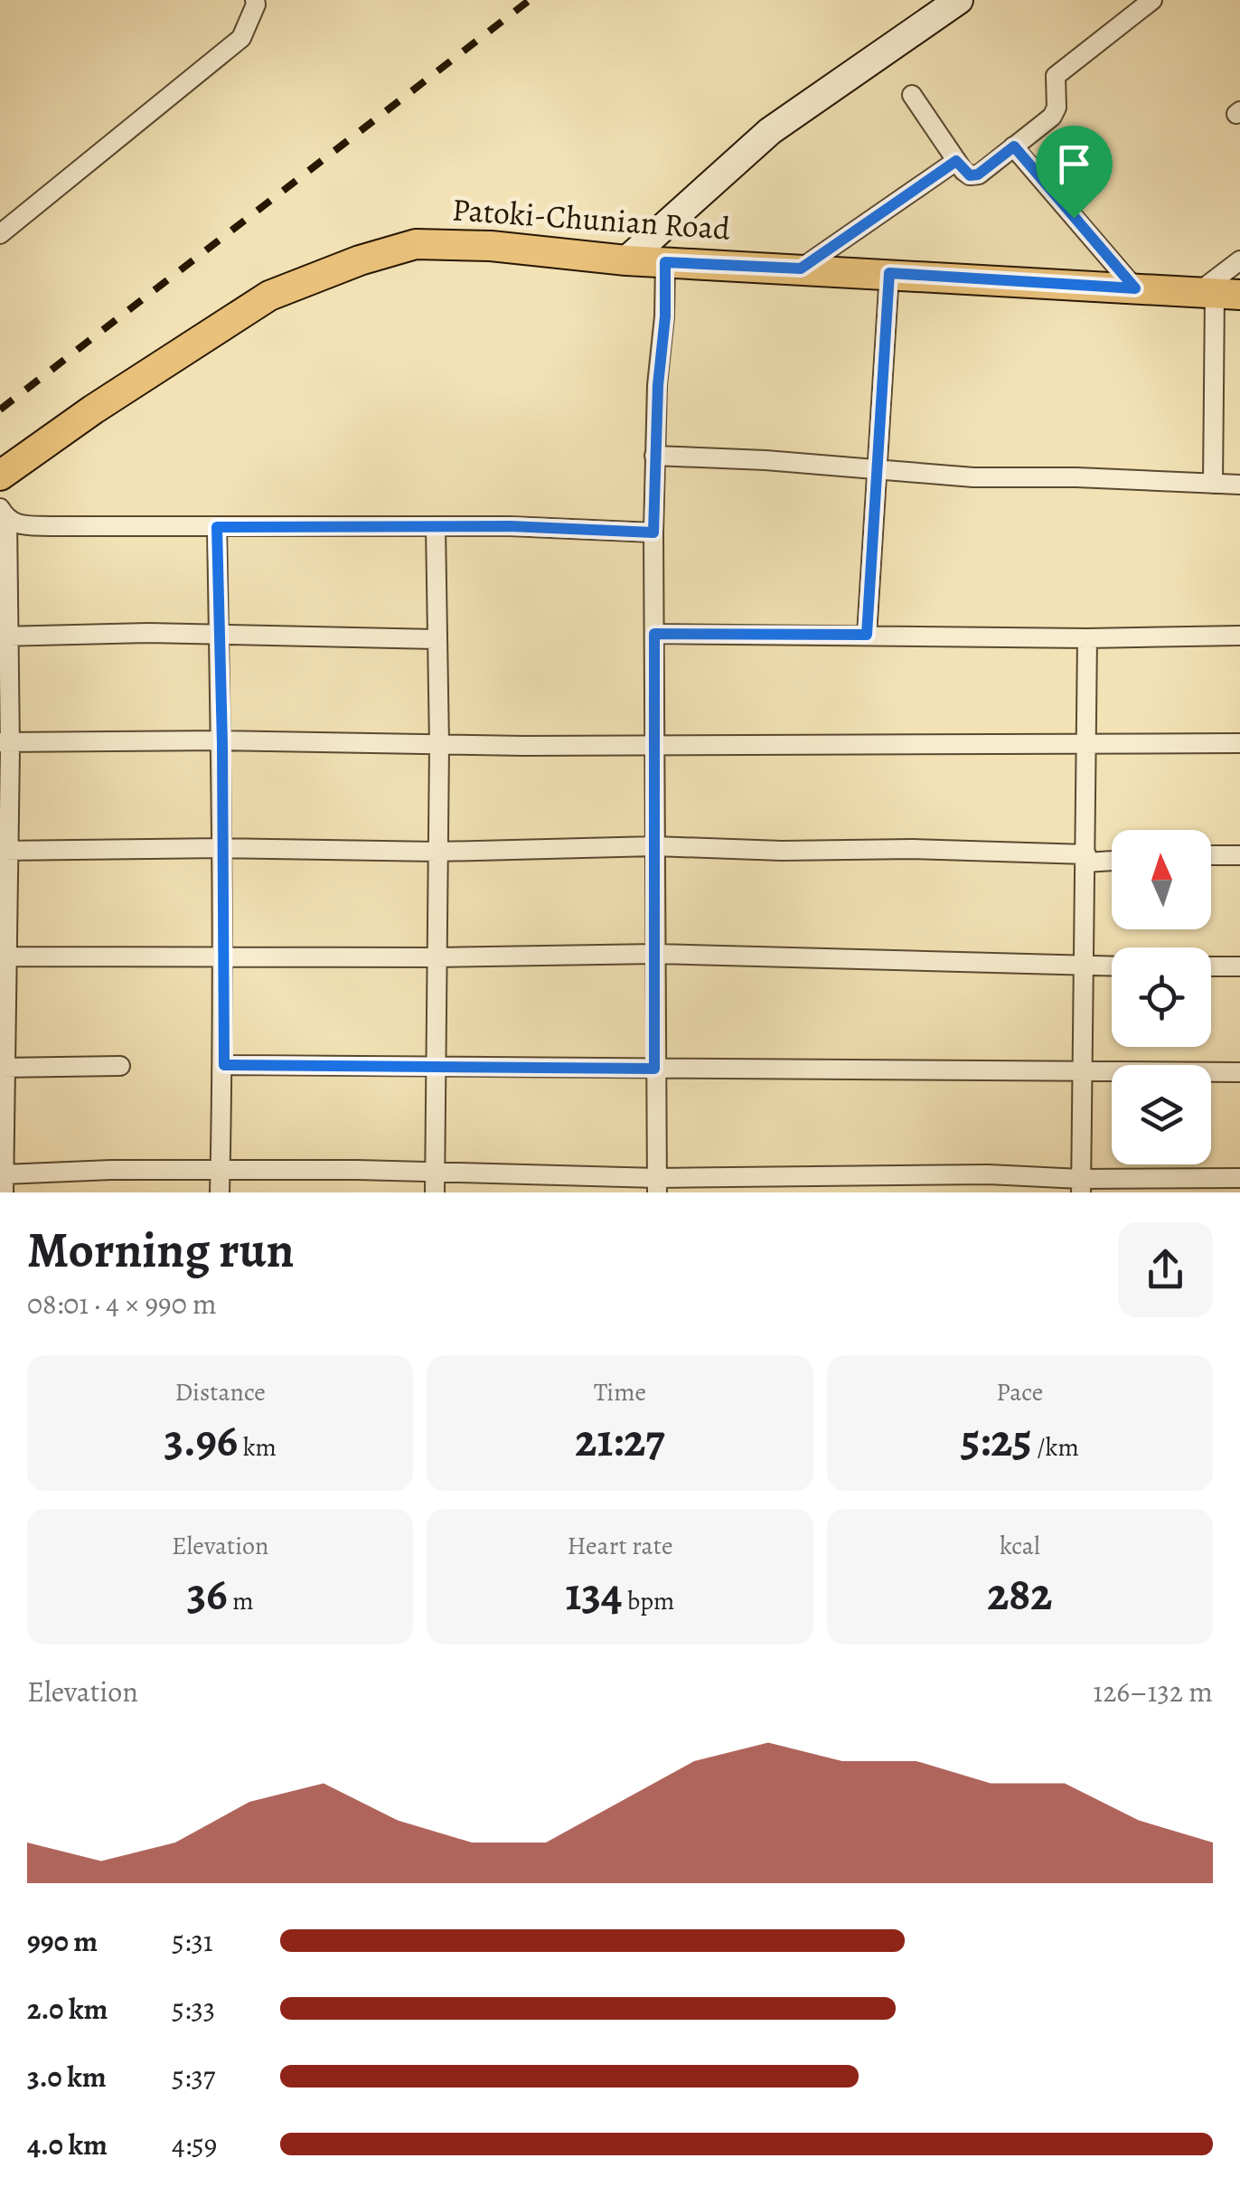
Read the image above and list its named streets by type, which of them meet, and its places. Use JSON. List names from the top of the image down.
{
  "streets": {
    "main road": ["Patoki-Chunian Road"]
  },
  "north": "top",
  "page": {
    "heading": ["Morning run", "08:01 · 4 × 990 m"],
    "stats": [
      ["Distance", "3.96 km"],
      ["Time", "21:27"],
      ["Pace", "5:25 /km"],
      ["Elevation", "36 m"],
      ["Heart rate", "134 bpm"],
      ["kcal", "282"]
    ],
    "chart": ["Elevation", "126–132 m"],
    "list": [
      {
        "name": "990 m",
        "note": "5:31"
      },
      {
        "name": "2.0 km",
        "note": "5:33"
      },
      {
        "name": "3.0 km",
        "note": "5:37"
      },
      {
        "name": "4.0 km",
        "note": "4:59"
      }
    ]
  }
}
